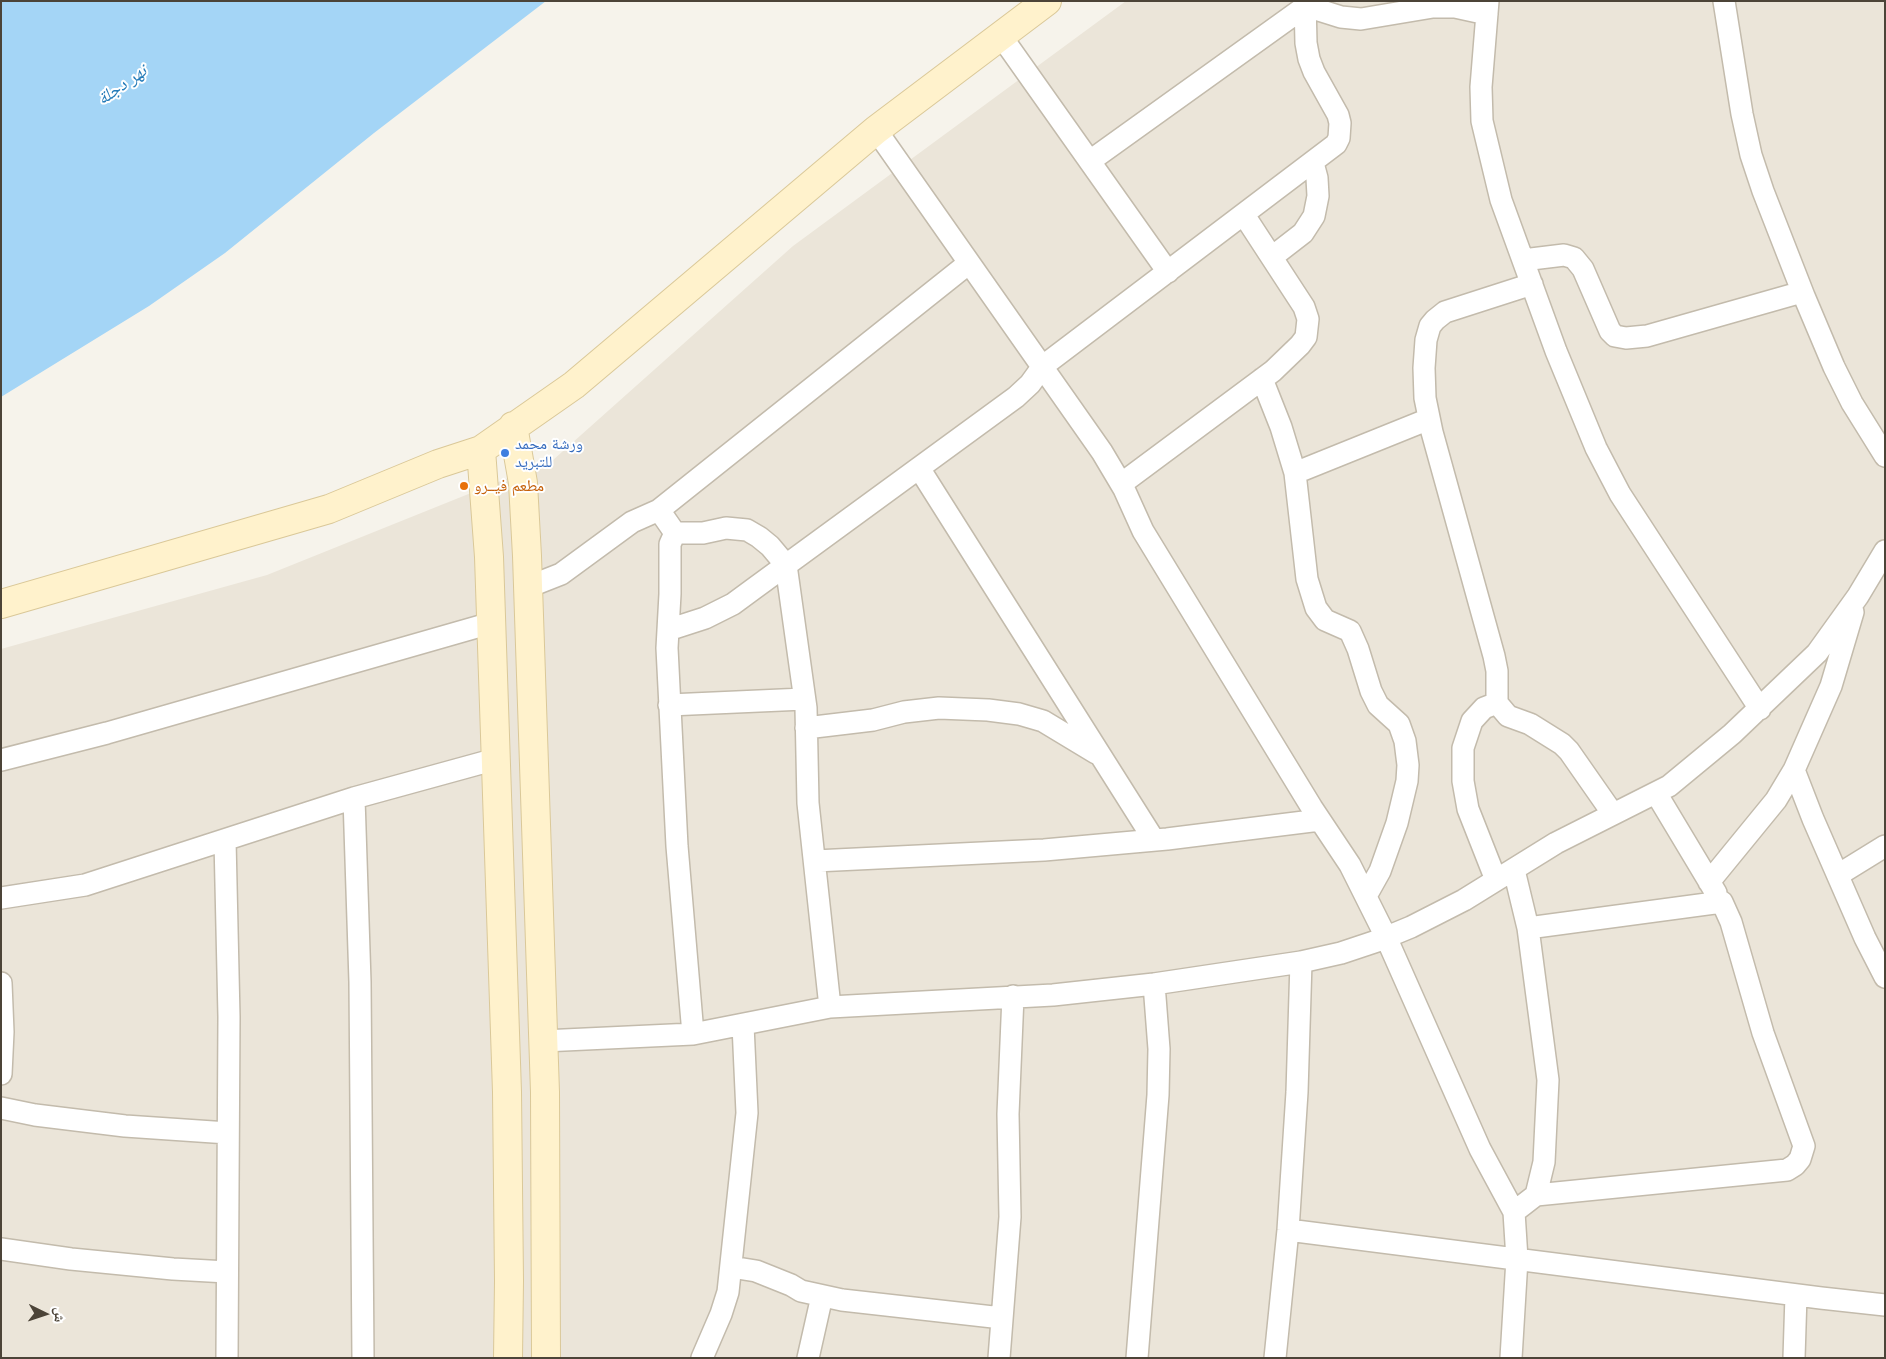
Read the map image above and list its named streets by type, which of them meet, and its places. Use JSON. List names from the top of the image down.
{
  "water": ["نهر دجلة"],
  "places": ["ورشة محمد للتبريد", "مطعم فيــرو"],
  "north": "right"
}
